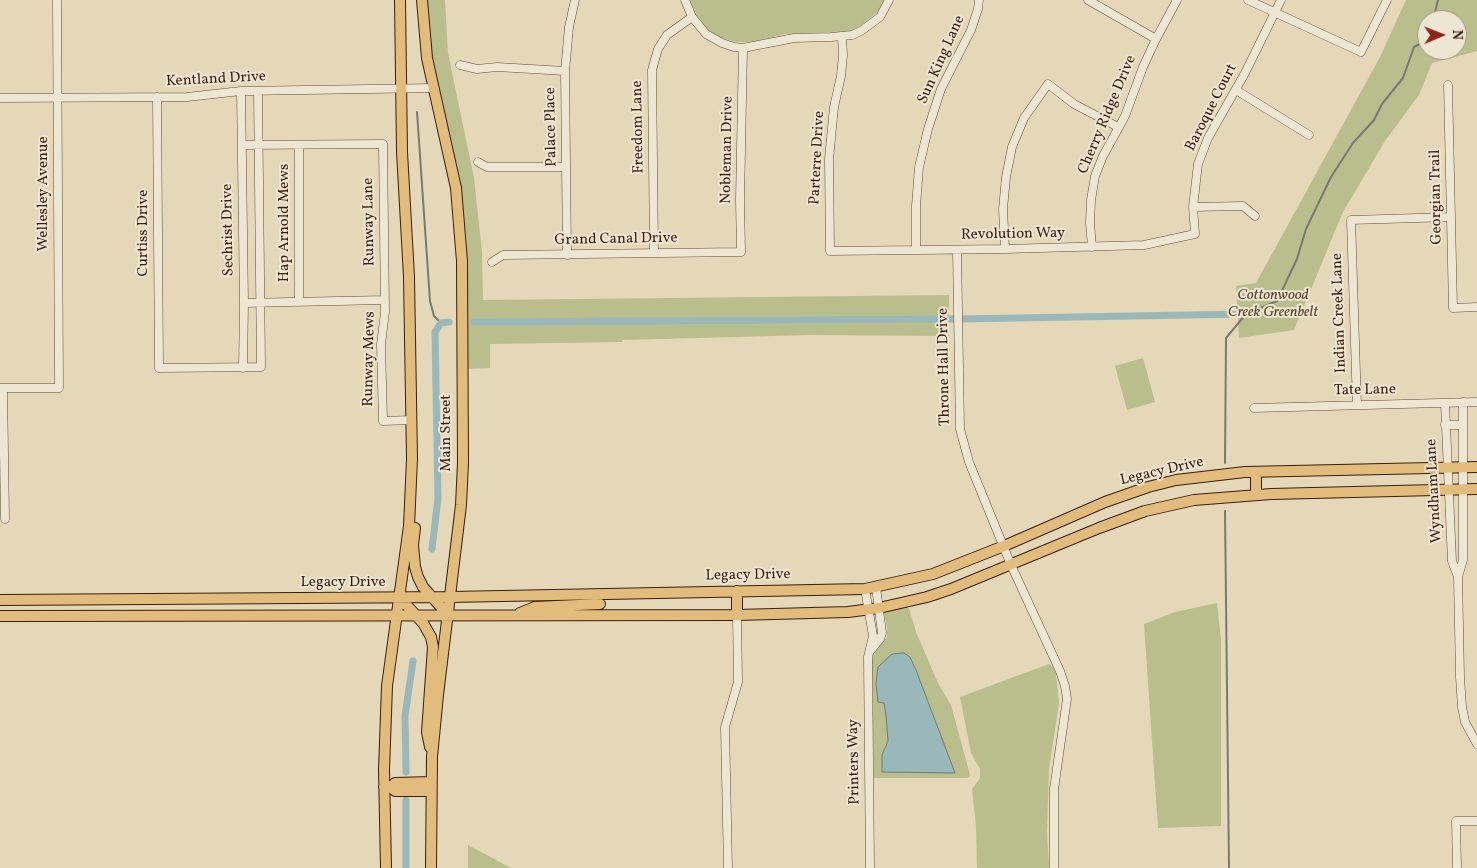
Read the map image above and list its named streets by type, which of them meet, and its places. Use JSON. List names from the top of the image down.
{
  "streets": {
    "main road": ["Main Street", "Legacy Drive"],
    "street": [
      "Sun King Lane",
      "Kentland Drive",
      "Baroque Court",
      "Cherry Ridge Drive",
      "Palace Place",
      "Freedom Lane",
      "Nobleman Drive",
      "Parterre Drive",
      "Wellesley Avenue",
      "Georgian Trail",
      "Runway Lane",
      "Hap Arnold Mews",
      "Sechrist Drive",
      "Curtiss Drive",
      "Revolution Way",
      "Grand Canal Drive",
      "Indian Creek Lane",
      "Runway Mews",
      "Throne Hall Drive",
      "Tate Lane",
      "Wyndham Lane",
      "Printers Way"
    ]
  },
  "crossings": [
    ["Sun King Lane", "Revolution Way"],
    ["Kentland Drive", "Wellesley Avenue"],
    ["Kentland Drive", "Sechrist Drive"],
    ["Kentland Drive", "Curtiss Drive"],
    ["Kentland Drive", "Main Street"],
    ["Baroque Court", "Revolution Way"],
    ["Cherry Ridge Drive", "Revolution Way"],
    ["Palace Place", "Grand Canal Drive"],
    ["Freedom Lane", "Grand Canal Drive"],
    ["Nobleman Drive", "Grand Canal Drive"],
    ["Parterre Drive", "Revolution Way"],
    ["Georgian Trail", "Indian Creek Lane"],
    ["Runway Lane", "Hap Arnold Mews"],
    ["Runway Lane", "Runway Mews"],
    ["Sechrist Drive", "Curtiss Drive"],
    ["Revolution Way", "Throne Hall Drive"],
    ["Indian Creek Lane", "Tate Lane"],
    ["Throne Hall Drive", "Legacy Drive"],
    ["Tate Lane", "Wyndham Lane"],
    ["Main Street", "Legacy Drive"],
    ["Legacy Drive", "Wyndham Lane"],
    ["Legacy Drive", "Printers Way"]
  ],
  "parks": ["Cottonwood Creek Greenbelt"],
  "north": "right"
}
